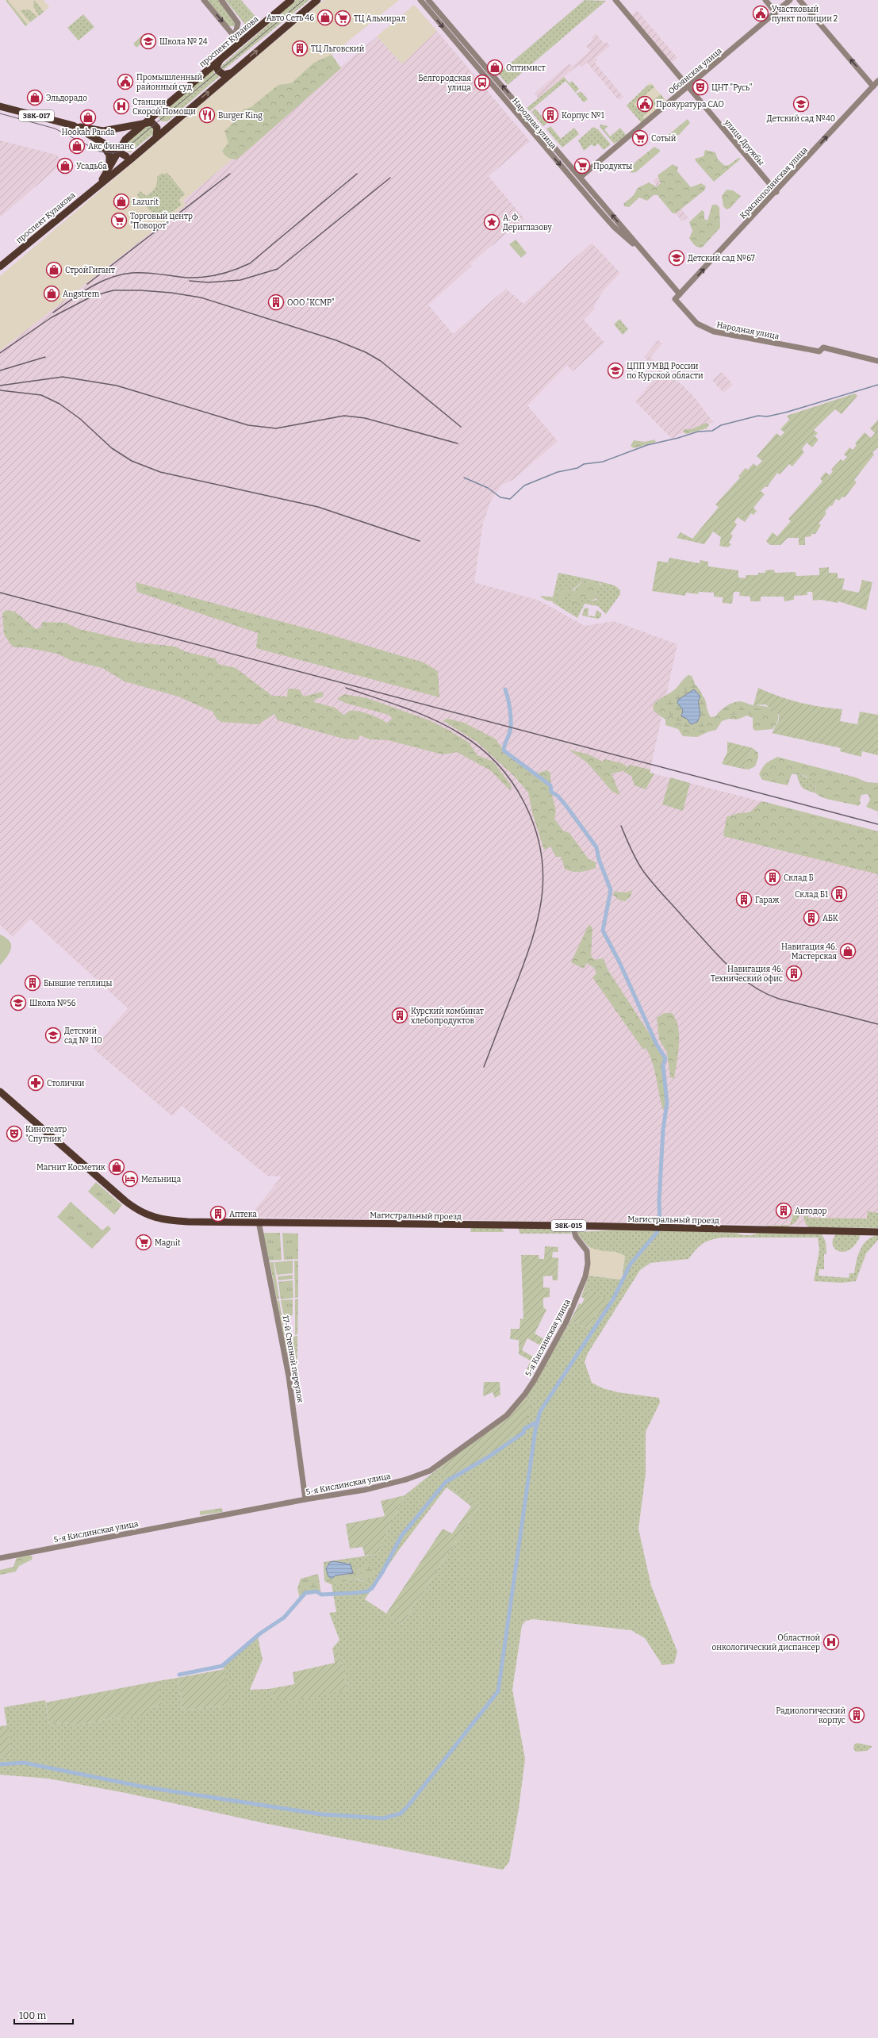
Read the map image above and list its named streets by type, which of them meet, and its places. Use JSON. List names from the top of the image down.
{
  "streets": {
    "main road": [
      "проспект Кулакова",
      "38К-017",
      "Магистральный проезд",
      "38К-015"
    ],
    "street": [
      "Обоянская улица",
      "Народная улица",
      "улица Дружбы",
      "Краснополянская улица",
      "5-я Кислинская улица",
      "17-й Степной переулок"
    ]
  },
  "crossings": [
    ["проспект Кулакова", "38К-017"],
    ["Обоянская улица", "Народная улица"],
    ["Обоянская улица", "улица Дружбы"],
    ["Народная улица", "Краснополянская улица"],
    ["улица Дружбы", "Краснополянская улица"],
    ["Магистральный проезд", "5-я Кислинская улица"],
    ["Магистральный проезд", "17-й Степной переулок"],
    ["5-я Кислинская улица", "17-й Степной переулок"]
  ],
  "one_way": ["Краснополянская улица"],
  "places": {
    "public building": ["Участковый пункт полиции 2", "Промышленный районный суд", "Прокуратура САО"],
    "shop": [
      "Авто Сеть 46",
      "Оптимист",
      "Эльдорадо",
      "Hookah Panda",
      "Акс Финанс",
      "Усадьба",
      "Lazurit",
      "СтройГигант",
      "Angstrem",
      "Навигация 46. Мастерская",
      "Магнит Косметик"
    ],
    "supermarket": [
      "ТЦ Альмирал",
      "Сотый",
      "Продукты",
      "Торговый центр \"Поворот\"",
      "Magnit"
    ],
    "school or university": [
      "Школа № 24",
      "Детский сад №40",
      "Детский сад №67",
      "ЦПП УМВД России по Курской области",
      "Школа №56",
      "Детский сад № 110"
    ],
    "building": [
      "ТЦ Льговский",
      "Корпус №1",
      "ООО \"КСМР\"",
      "Склад Б",
      "Склад Б1",
      "Гараж",
      "АБК",
      "Навигация 46. Технический офис",
      "Бывшие теплицы",
      "Курский комбинат хлебопродуктов",
      "Автодор",
      "Аптека",
      "Радиологический корпус"
    ],
    "bus stop": ["Белгородская улица"],
    "theatre": ["ЦНТ \"Русь\"", "Кинотеатр \"Спутник\""],
    "hospital": ["Станция Скорой Помощи", "Областной онкологический диспансер"],
    "restaurant": ["Burger King"],
    "place": ["А. Ф. Дериглазову"],
    "pharmacy": ["Столички"],
    "hotel": ["Мельница"]
  },
  "scale_bar": "100 m"
}
